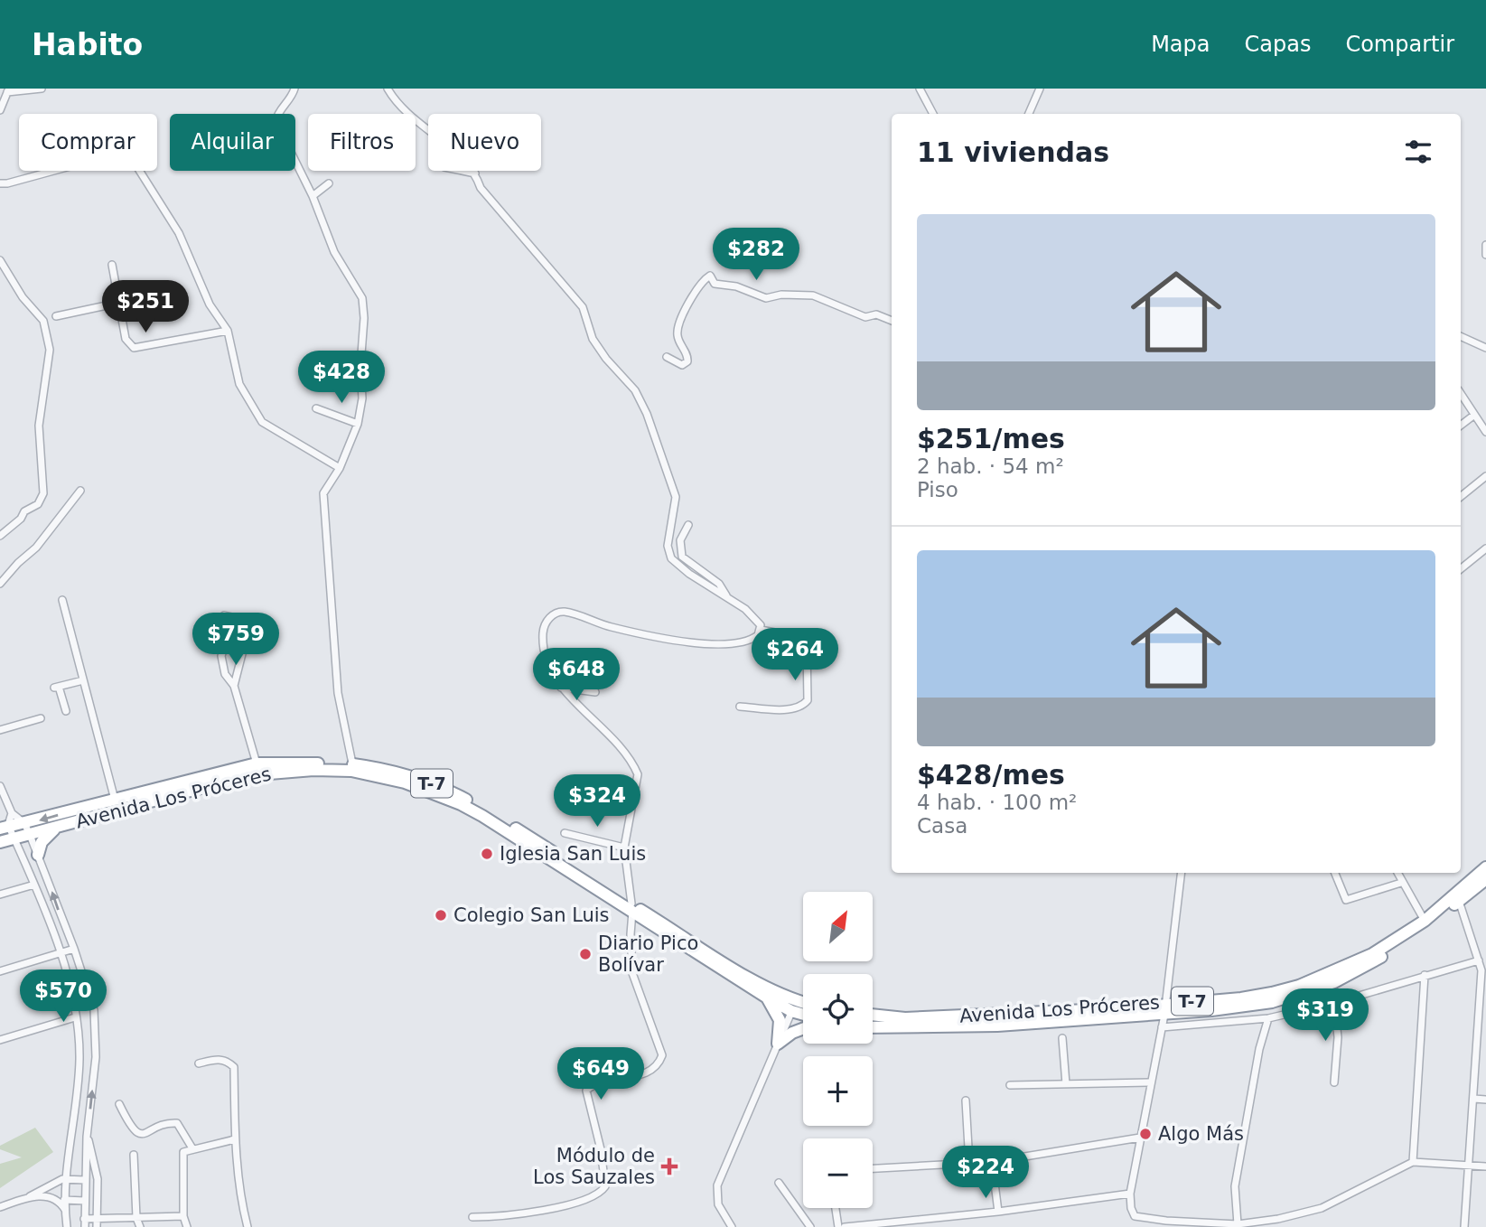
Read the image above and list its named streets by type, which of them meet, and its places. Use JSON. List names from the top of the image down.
{
  "streets": {
    "highway": ["T-7", "Avenida Los Próceres"]
  },
  "places": {
    "other": [
      "Iglesia San Luis",
      "Colegio San Luis",
      "Diario Pico Bolívar",
      "Algo Más"
    ],
    "health": ["Módulo de Los Sauzales"]
  },
  "north": "top right",
  "page": {
    "header": "Habito",
    "nav": ["Mapa", "Capas", "Compartir"],
    "chip": [
      "Comprar",
      "Alquilar",
      "Filtros",
      "Nuevo"
    ],
    "heading": "11 viviendas",
    "list": [
      {
        "name": "$251/mes",
        "note": "2 hab. · 54 m² · Piso"
      },
      {
        "name": "$428/mes",
        "note": "4 hab. · 100 m² · Casa"
      }
    ],
    "price": [
      "$282",
      "$251",
      "$428",
      "$759",
      "$264",
      "$648",
      "$324",
      "$570",
      "$319",
      "$649",
      "$224"
    ],
    "map_buttons": ["+", "−"]
  }
}
